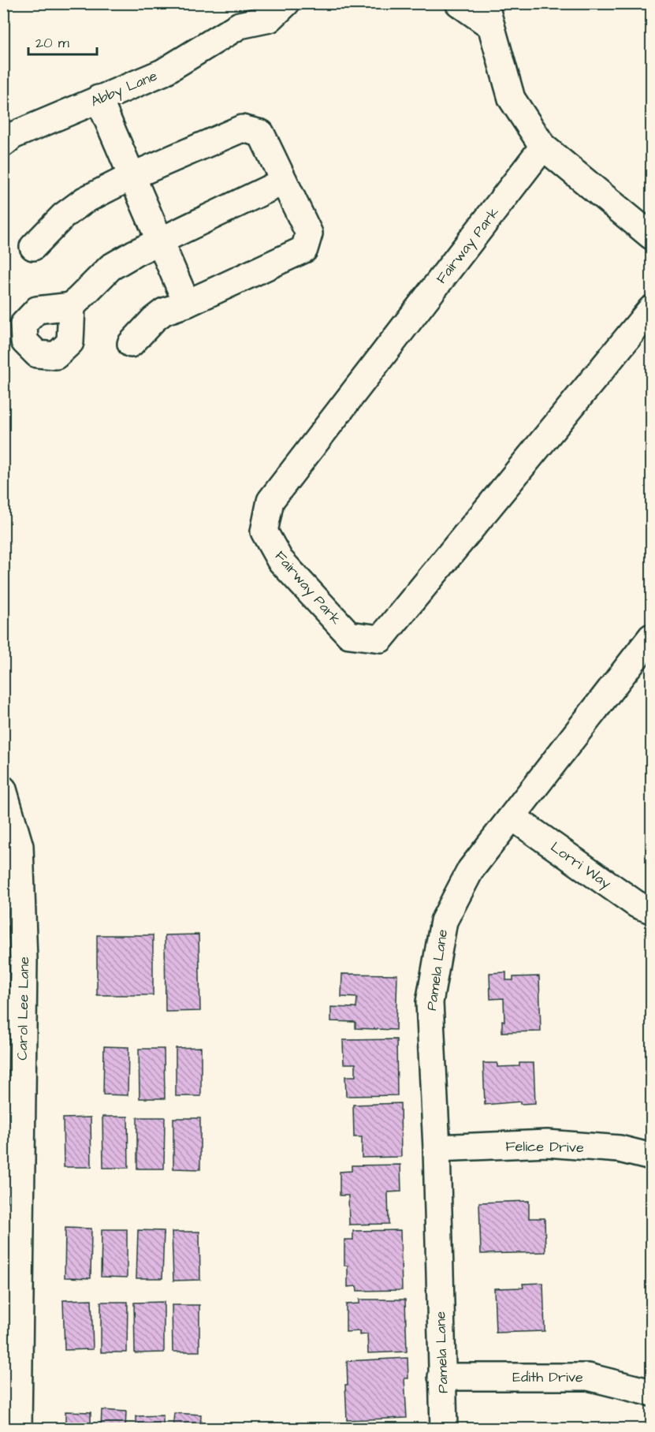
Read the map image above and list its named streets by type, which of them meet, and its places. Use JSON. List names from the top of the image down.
{
  "streets": {
    "street": [
      "Abby Lane",
      "Fairway Park",
      "Lorri Way",
      "Pamela Lane",
      "Carol Lee Lane",
      "Felice Drive",
      "Edith Drive"
    ]
  },
  "crossings": [
    ["Lorri Way", "Pamela Lane"],
    ["Pamela Lane", "Felice Drive"],
    ["Pamela Lane", "Edith Drive"]
  ],
  "scale_bar": "20 m"
}
